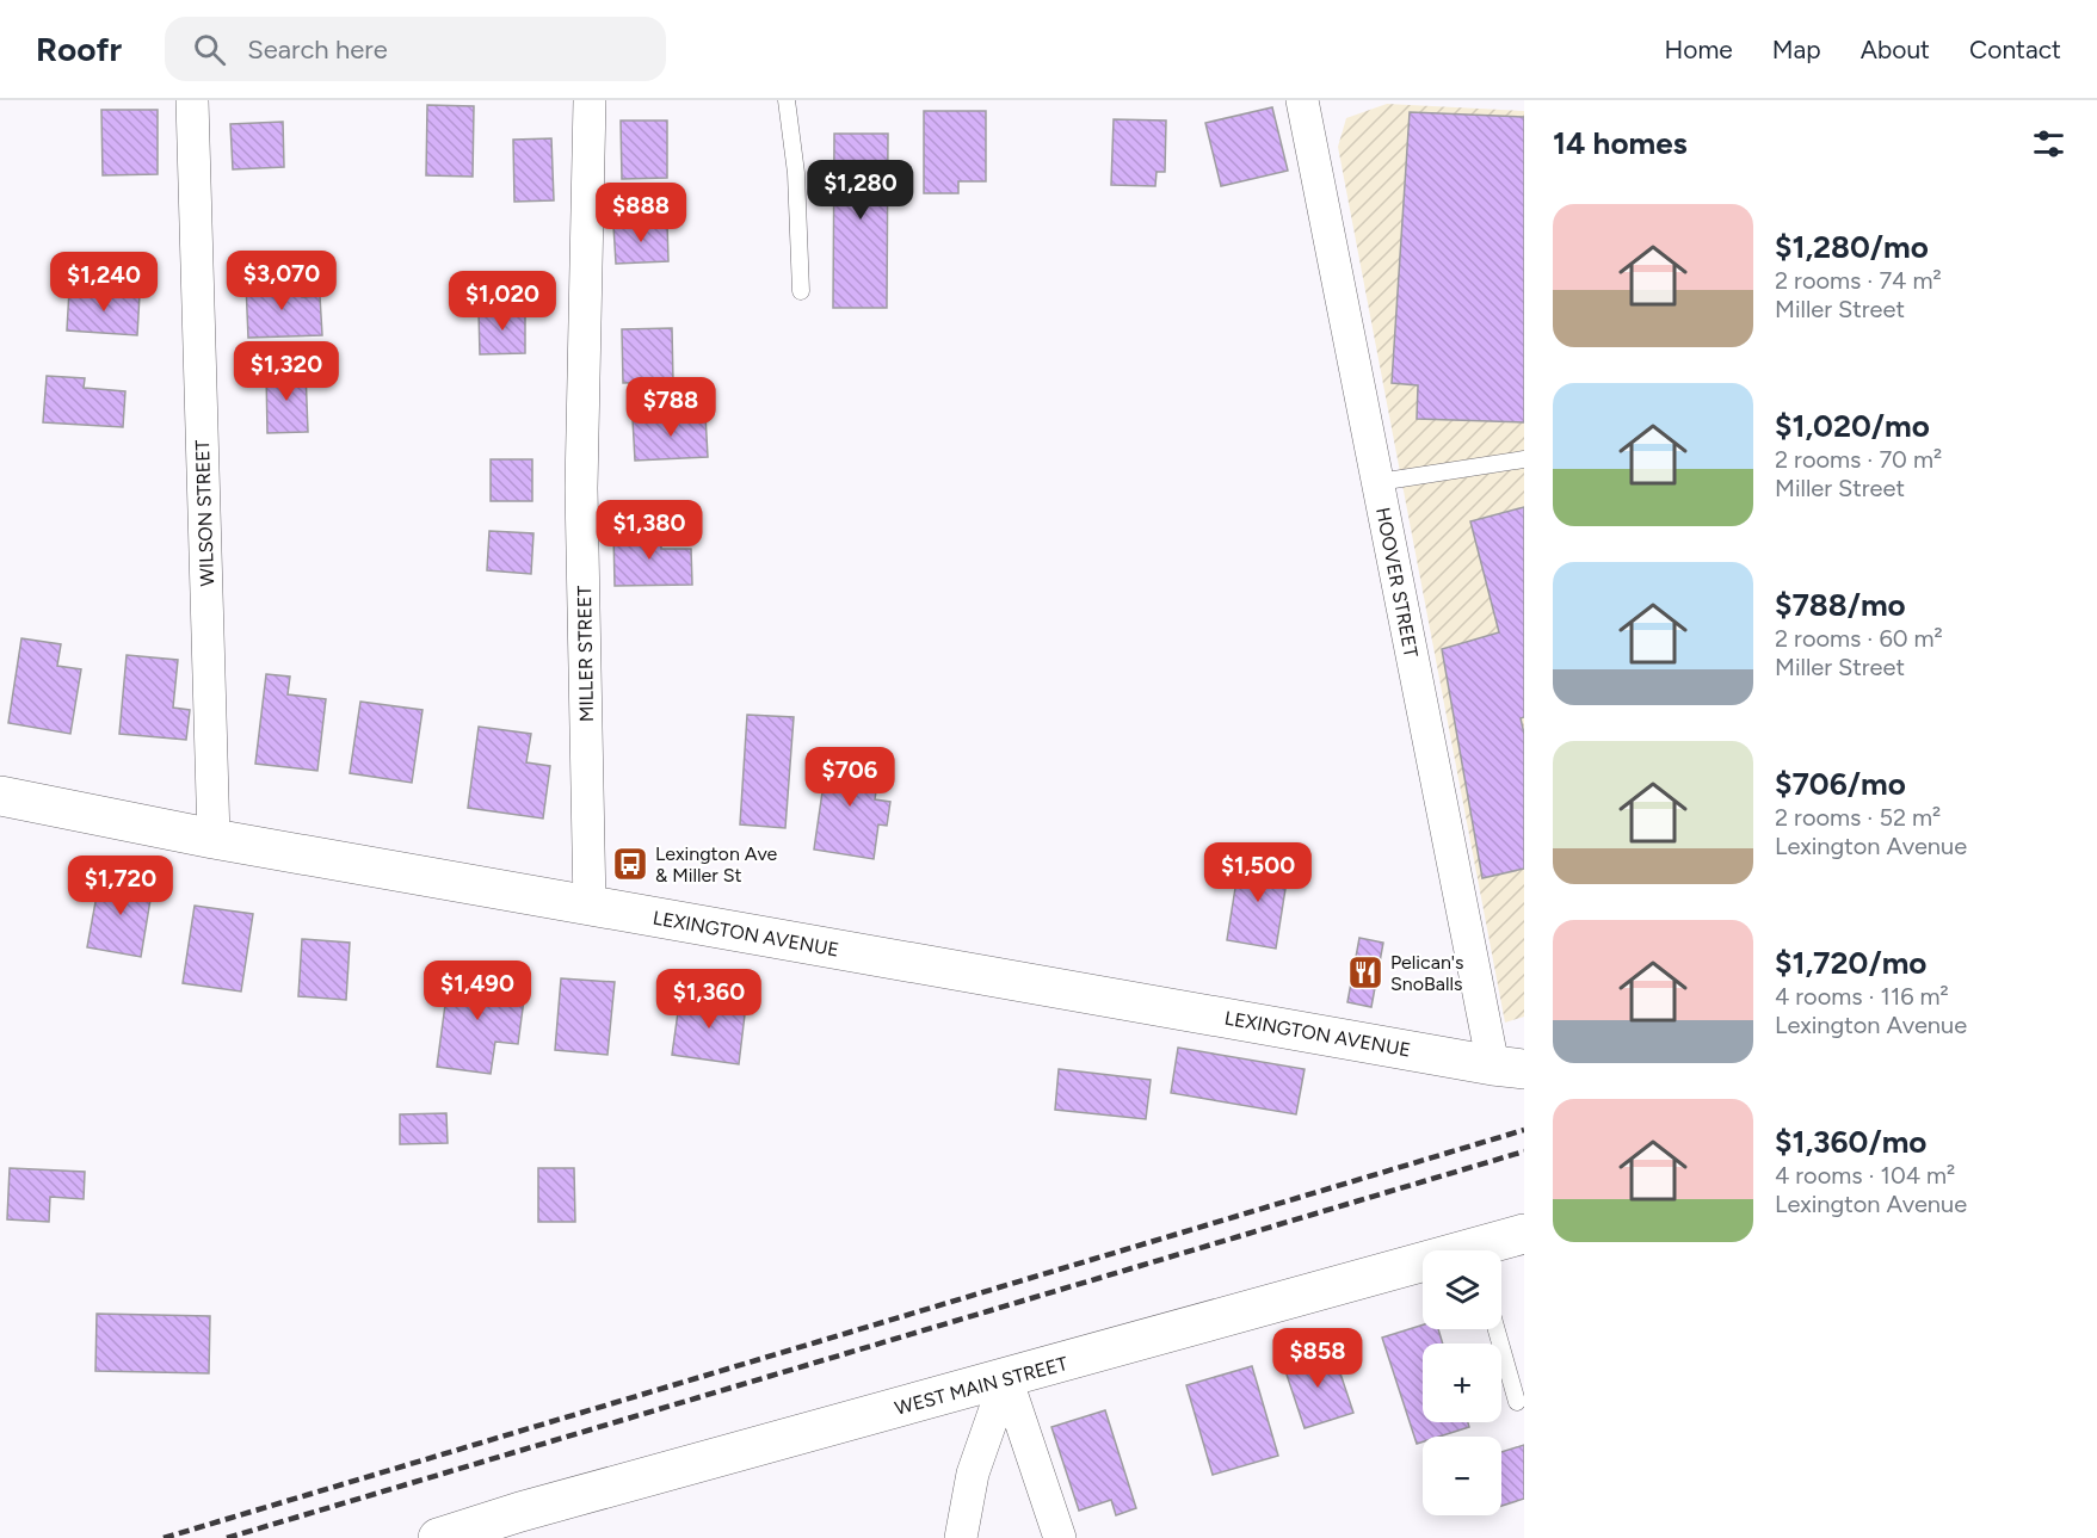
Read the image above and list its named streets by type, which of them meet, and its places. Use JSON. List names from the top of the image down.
{
  "streets": {
    "main road": ["LEXINGTON AVENUE", "WEST MAIN STREET"],
    "street": ["WILSON STREET", "HOOVER STREET", "MILLER STREET"]
  },
  "crossings": [
    ["WILSON STREET", "LEXINGTON AVENUE"],
    ["HOOVER STREET", "LEXINGTON AVENUE"],
    ["MILLER STREET", "LEXINGTON AVENUE"]
  ],
  "places": {
    "bus stop": ["Lexington Ave & Miller St"],
    "restaurant": ["Pelican's SnoBalls"]
  },
  "page": {
    "header": "Roofr",
    "search": "Search here",
    "nav": [
      "Home",
      "Map",
      "About",
      "Contact"
    ],
    "heading": "14 homes",
    "price": [
      "$1,280",
      "$888",
      "$3,070",
      "$1,240",
      "$1,020",
      "$1,320",
      "$788",
      "$1,380",
      "$706",
      "$1,500",
      "$1,720",
      "$1,490",
      "$1,360",
      "$858"
    ],
    "list": [
      {
        "name": "$1,280/mo",
        "note": "2 rooms · 74 m² · Miller Street"
      },
      {
        "name": "$1,020/mo",
        "note": "2 rooms · 70 m² · Miller Street"
      },
      {
        "name": "$788/mo",
        "note": "2 rooms · 60 m² · Miller Street"
      },
      {
        "name": "$706/mo",
        "note": "2 rooms · 52 m² · Lexington Avenue"
      },
      {
        "name": "$1,720/mo",
        "note": "4 rooms · 116 m² · Lexington Avenue"
      },
      {
        "name": "$1,360/mo",
        "note": "4 rooms · 104 m² · Lexington Avenue"
      }
    ],
    "map_buttons": ["+", "−"]
  }
}
